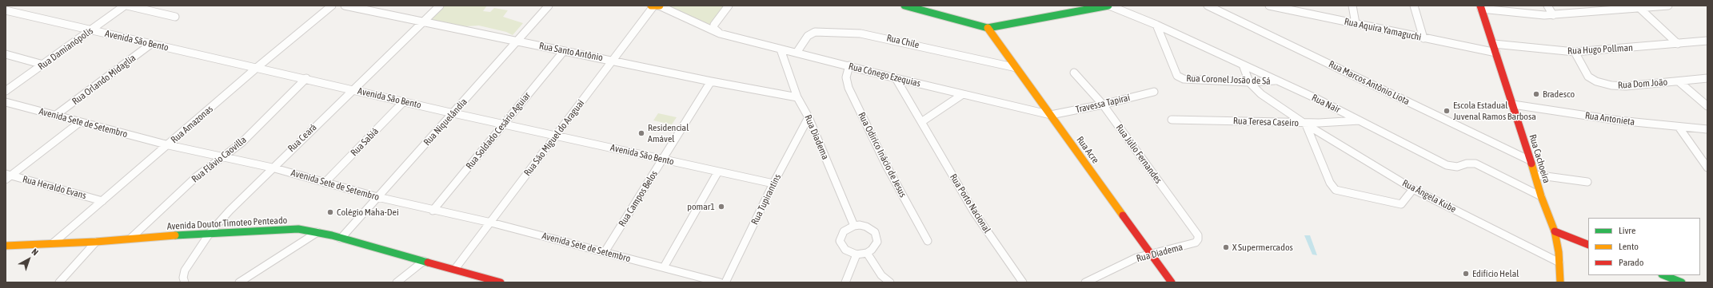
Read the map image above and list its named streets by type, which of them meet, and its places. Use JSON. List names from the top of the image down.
{
  "streets": {
    "main road": ["Rua Acre", "Rua Cachoeira", "Avenida Doutor Timoteo Penteado"],
    "street": [
      "Rua Aquira Yamaguchi",
      "Avenida São Bento",
      "Rua Chile",
      "Rua Damianópolis",
      "Rua Hugo Pollman",
      "Rua Santo Antônio",
      "Rua Cônego Ezequias",
      "Rua Orlando Midaglia",
      "Rua Coronel Josão de Sá",
      "Rua Marcos Antônio Liota",
      "Rua Dom João",
      "Travessa Tapiraí",
      "Rua Nair",
      "Rua Antonieta",
      "Rua Niquelândia",
      "Rua Teresa Caseiro",
      "Avenida Sete de Setembro",
      "Rua Amazonas",
      "Rua Soldado Cesário Aguiar",
      "Rua Diadema",
      "Rua Ceará",
      "Rua São Miguel do Araguaí",
      "Rua Sabiá",
      "Rua Júlio Fernandes",
      "Rua Odirico Inácio de Jesus",
      "Rua Flávio Caovilla",
      "Rua Heraldo Evans",
      "Rua Ângela Kube",
      "Rua Campos Belos",
      "Rua Tupirantins",
      "Rua Porto Nacional"
    ]
  },
  "crossings": [
    ["Rua Aquira Yamaguchi", "Rua Cachoeira"],
    ["Avenida São Bento", "Rua Damianópolis"],
    ["Avenida São Bento", "Rua Orlando Midaglia"],
    ["Avenida São Bento", "Rua Niquelândia"],
    ["Avenida São Bento", "Rua Amazonas"],
    ["Avenida São Bento", "Rua Soldado Cesário Aguiar"],
    ["Avenida São Bento", "Rua Ceará"],
    ["Avenida São Bento", "Rua São Miguel do Araguaí"],
    ["Avenida São Bento", "Rua Sabiá"],
    ["Avenida São Bento", "Rua Flávio Caovilla"],
    ["Avenida São Bento", "Rua Campos Belos"],
    ["Avenida São Bento", "Rua Tupirantins"],
    ["Rua Chile", "Rua Cônego Ezequias"],
    ["Rua Chile", "Rua Acre"],
    ["Rua Hugo Pollman", "Rua Dom João"],
    ["Rua Hugo Pollman", "Rua Cachoeira"],
    ["Rua Santo Antônio", "Rua Niquelândia"],
    ["Rua Santo Antônio", "Rua Soldado Cesário Aguiar"],
    ["Rua Santo Antônio", "Rua Diadema"],
    ["Rua Santo Antônio", "Rua Ceará"],
    ["Rua Santo Antônio", "Rua São Miguel do Araguaí"],
    ["Rua Santo Antônio", "Rua Campos Belos"],
    ["Rua Cônego Ezequias", "Travessa Tapiraí"],
    ["Rua Cônego Ezequias", "Rua Diadema"],
    ["Rua Cônego Ezequias", "Rua São Miguel do Araguaí"],
    ["Rua Cônego Ezequias", "Rua Acre"],
    ["Rua Cônego Ezequias", "Rua Odirico Inácio de Jesus"],
    ["Rua Cônego Ezequias", "Rua Porto Nacional"],
    ["Rua Orlando Midaglia", "Avenida Sete de Setembro"],
    ["Rua Coronel Josão de Sá", "Rua Nair"],
    ["Rua Coronel Josão de Sá", "Rua Ângela Kube"],
    ["Rua Marcos Antônio Liota", "Rua Cachoeira"],
    ["Travessa Tapiraí", "Rua Acre"],
    ["Travessa Tapiraí", "Rua Júlio Fernandes"],
    ["Rua Nair", "Rua Teresa Caseiro"],
    ["Rua Nair", "Rua Cachoeira"],
    ["Rua Antonieta", "Rua Cachoeira"],
    ["Rua Niquelândia", "Avenida Sete de Setembro"],
    ["Rua Niquelândia", "Avenida Doutor Timoteo Penteado"],
    ["Rua Teresa Caseiro", "Rua Ângela Kube"],
    ["Avenida Sete de Setembro", "Rua Amazonas"],
    ["Avenida Sete de Setembro", "Rua Soldado Cesário Aguiar"],
    ["Avenida Sete de Setembro", "Rua Ceará"],
    ["Avenida Sete de Setembro", "Rua São Miguel do Araguaí"],
    ["Avenida Sete de Setembro", "Rua Sabiá"],
    ["Avenida Sete de Setembro", "Rua Flávio Caovilla"],
    ["Avenida Sete de Setembro", "Rua Campos Belos"],
    ["Rua Amazonas", "Rua Heraldo Evans"],
    ["Rua Amazonas", "Avenida Doutor Timoteo Penteado"],
    ["Rua Diadema", "Rua Acre"],
    ["Rua Diadema", "Rua Júlio Fernandes"],
    ["Rua Diadema", "Rua Tupirantins"],
    ["Rua Ceará", "Avenida Doutor Timoteo Penteado"],
    ["Rua São Miguel do Araguaí", "Avenida Doutor Timoteo Penteado"],
    ["Rua Cachoeira", "Rua Ângela Kube"],
    ["Rua Flávio Caovilla", "Avenida Doutor Timoteo Penteado"]
  ],
  "places": [
    "Bradesco",
    "Escola Estadual Juvenal Ramos Barbosa",
    "Residencial Amável",
    "pomar1",
    "Colégio Maha-Dei",
    "X Supermercados",
    "Edifício Helal"
  ],
  "legend": ["Livre", "Lento", "Parado"],
  "north": "top right"
}
